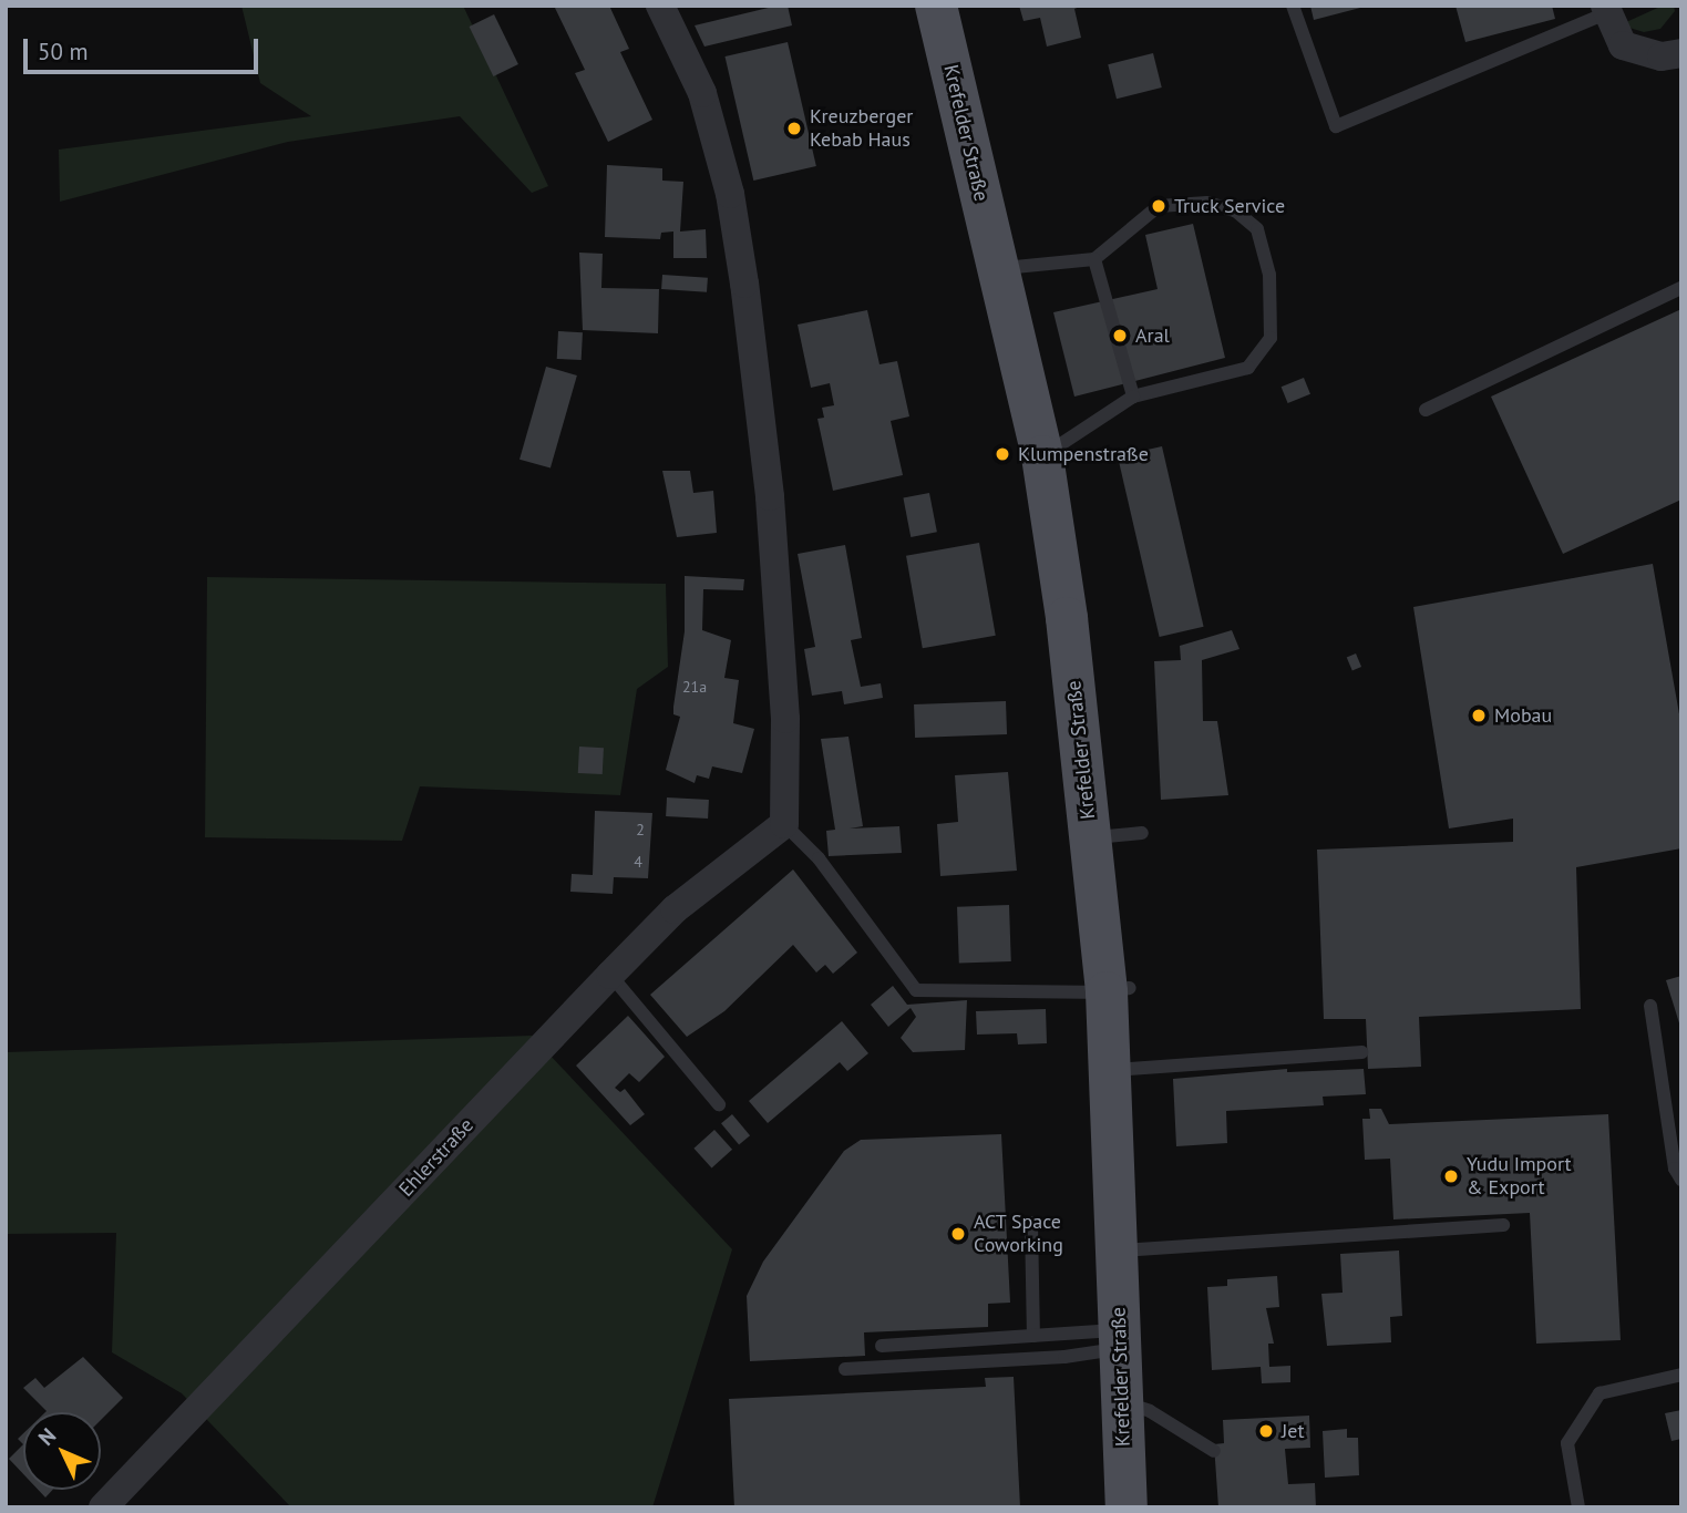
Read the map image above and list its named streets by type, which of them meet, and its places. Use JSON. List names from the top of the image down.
{
  "streets": {
    "main road": ["Krefelder Straße"],
    "street": ["Ehlerstraße"]
  },
  "places": [
    "Kreuzberger Kebab Haus",
    "Truck Service",
    "Aral",
    "Klumpenstraße",
    "Mobau",
    "Yudu Import & Export",
    "ACT Space Coworking",
    "Jet"
  ],
  "house_numbers": ["21a", "2", "4"],
  "scale_bar": "50 m",
  "north": "top left"
}
